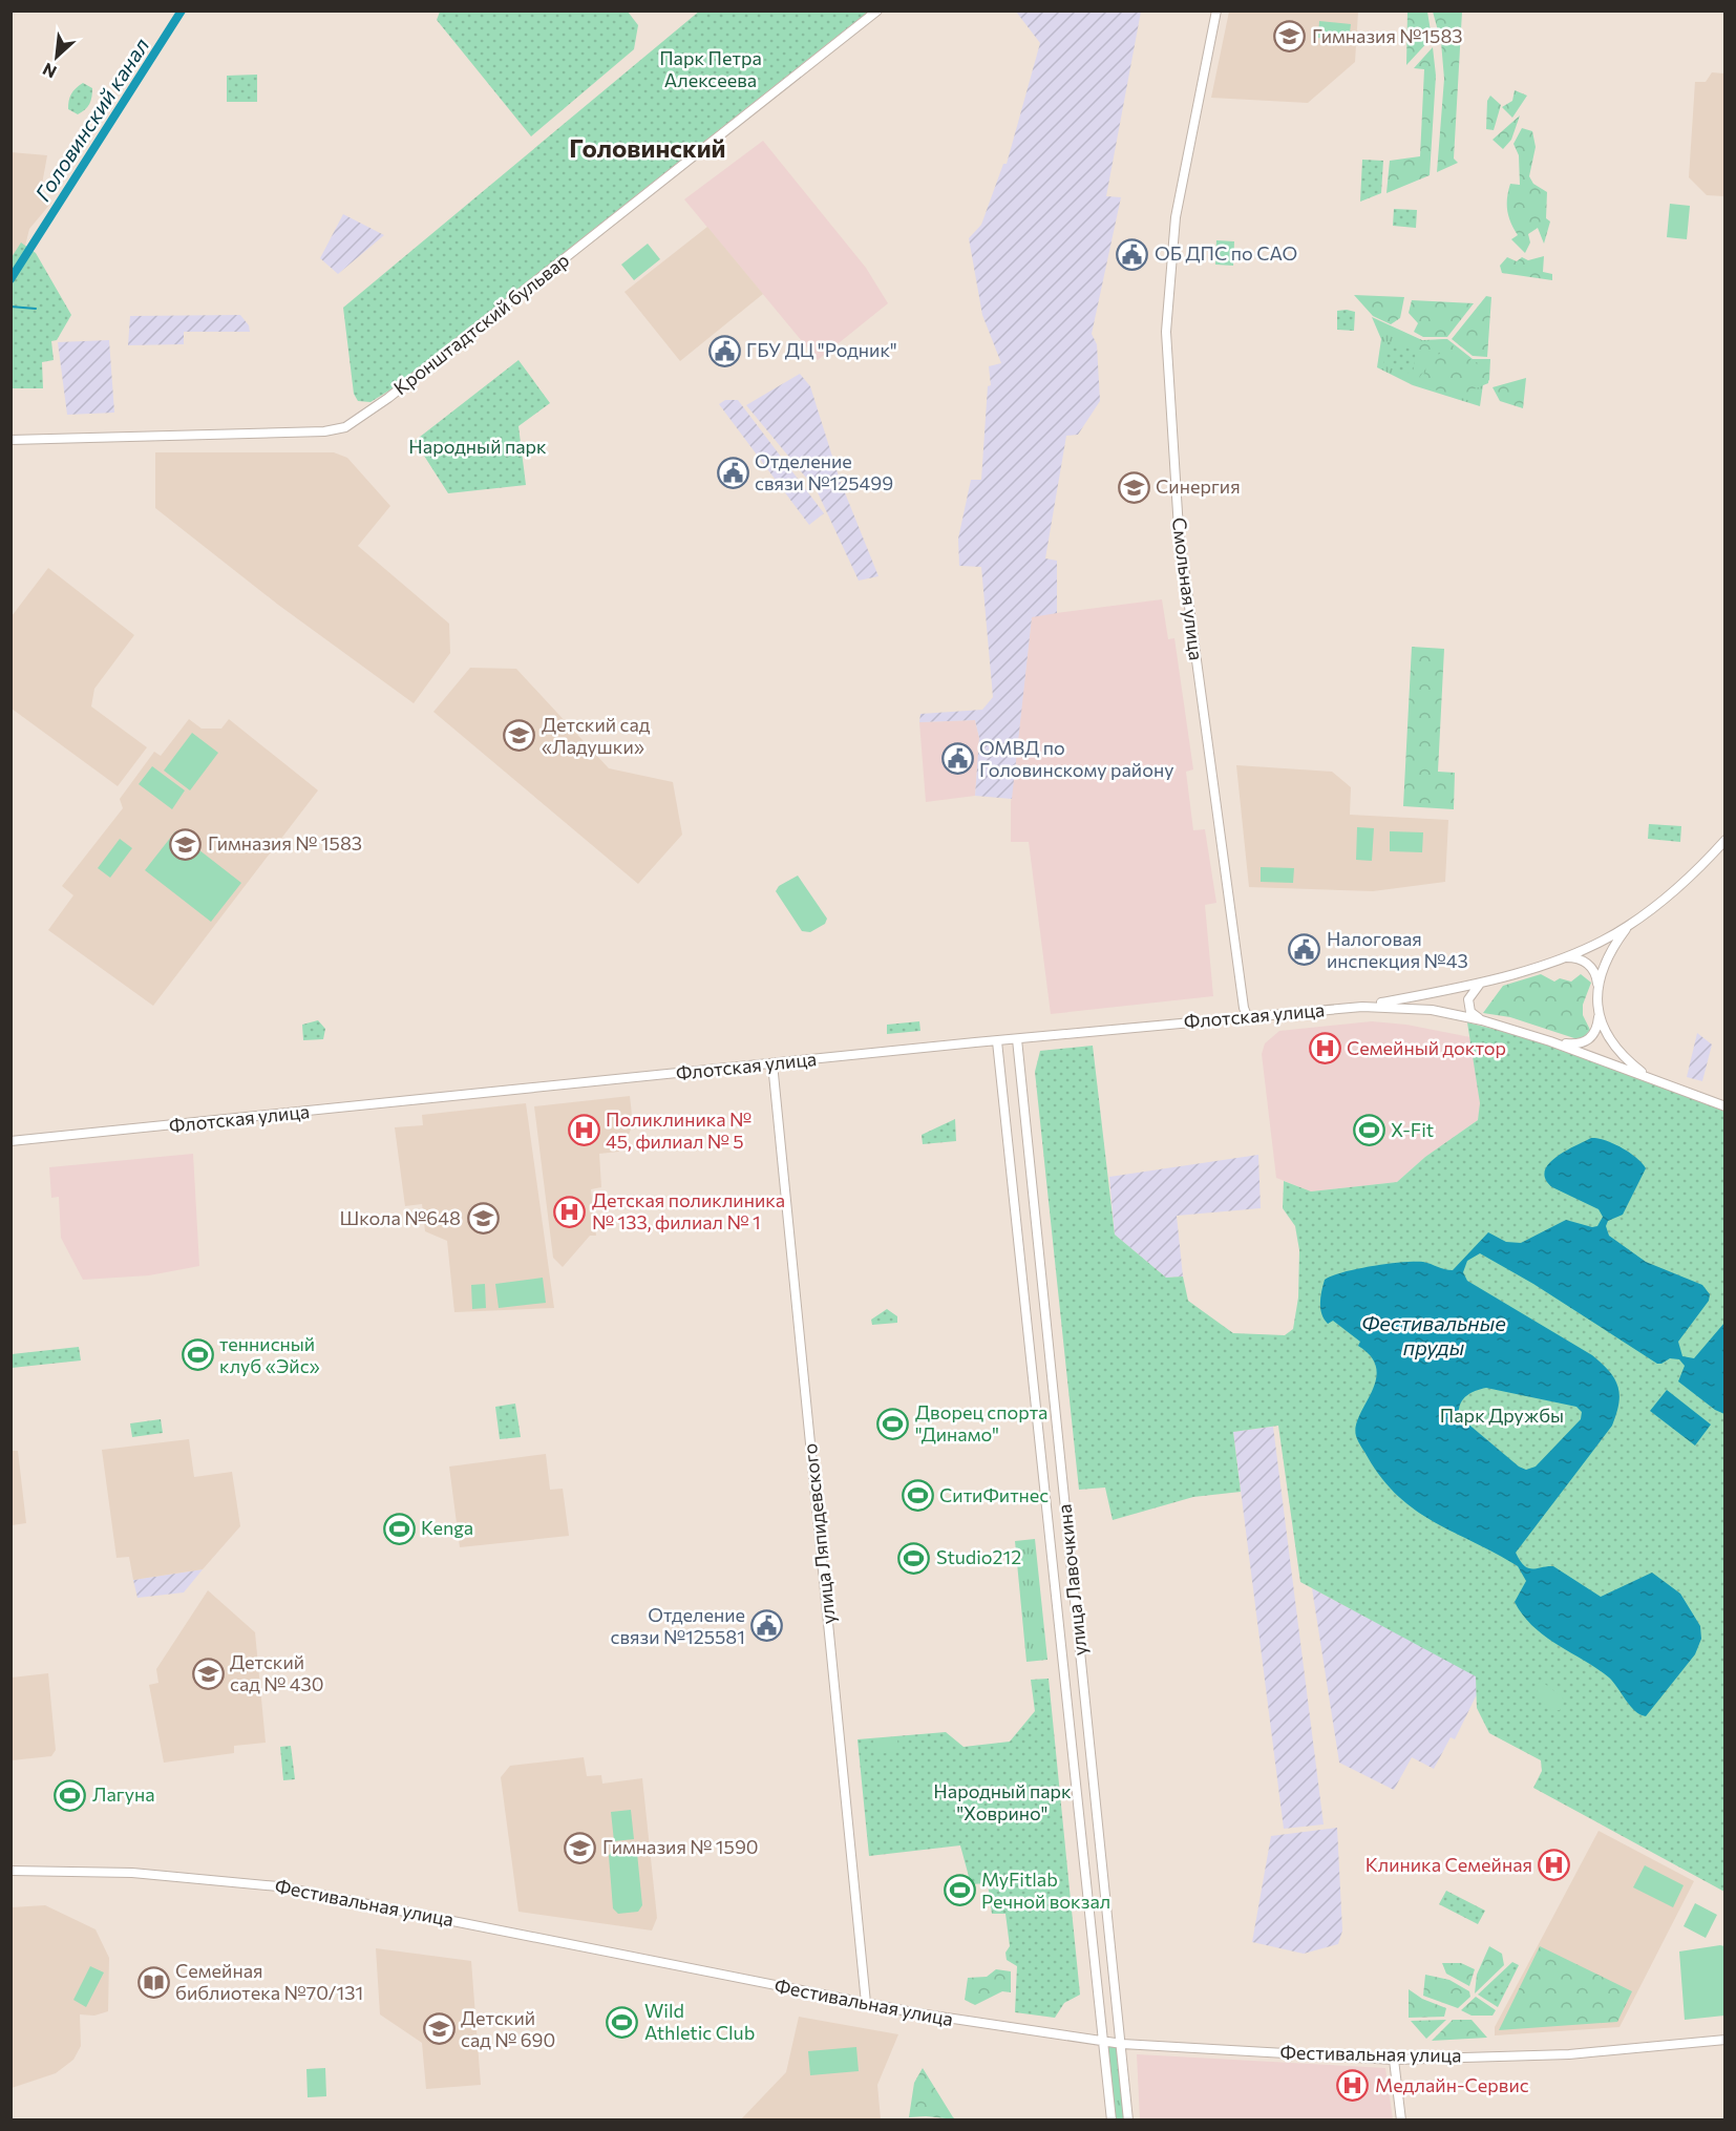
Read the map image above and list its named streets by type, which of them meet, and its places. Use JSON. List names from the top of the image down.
{
  "streets": {
    "main road": [
      "Кронштадтский бульвар",
      "Смольная улица",
      "Флотская улица",
      "улица Ляпидевского",
      "улица Лавочкина",
      "Фестивальная улица"
    ]
  },
  "crossings": [
    ["Смольная улица", "Флотская улица"],
    ["Флотская улица", "улица Ляпидевского"],
    ["Флотская улица", "улица Лавочкина"],
    ["улица Ляпидевского", "Фестивальная улица"],
    ["улица Лавочкина", "Фестивальная улица"]
  ],
  "districts": ["Головинский"],
  "water": ["Головинский канал", "Фестивальные пруды"],
  "parks": [
    "Парк Петра Алексеева",
    "Народный парк",
    "Парк Дружбы",
    "Народный парк \"Ховрино\""
  ],
  "places": {
    "school or university": [
      "Гимназия №1583",
      "Синергия",
      "Детский сад «Ладушки»",
      "Гимназия № 1583",
      "Школа №648",
      "Детский сад № 430",
      "Гимназия № 1590",
      "Детский сад № 690"
    ],
    "public building": [
      "ОБ ДПС по САО",
      "ГБУ ДЦ \"Родник\"",
      "Отделение связи №125499",
      "ОМВД по Головинскому району",
      "Налоговая инспекция №43",
      "Отделение связи №125581"
    ],
    "hospital": [
      "Семейный доктор",
      "Поликлиника № 45, филиал № 5",
      "Детская поликлиника № 133, филиал № 1",
      "Клиника Семейная",
      "Медлайн-Сервис"
    ],
    "sports": [
      "X-Fit",
      "теннисный клуб «Эйс»",
      "Дворец спорта \"Динамо\"",
      "СитиФитнес",
      "Kenga",
      "Studio212",
      "Лагуна",
      "MyFitlab Речной вокзал",
      "Wild Athletic Club"
    ],
    "library": ["Семейная библиотека №70/131"]
  },
  "north": "bottom left"
}
